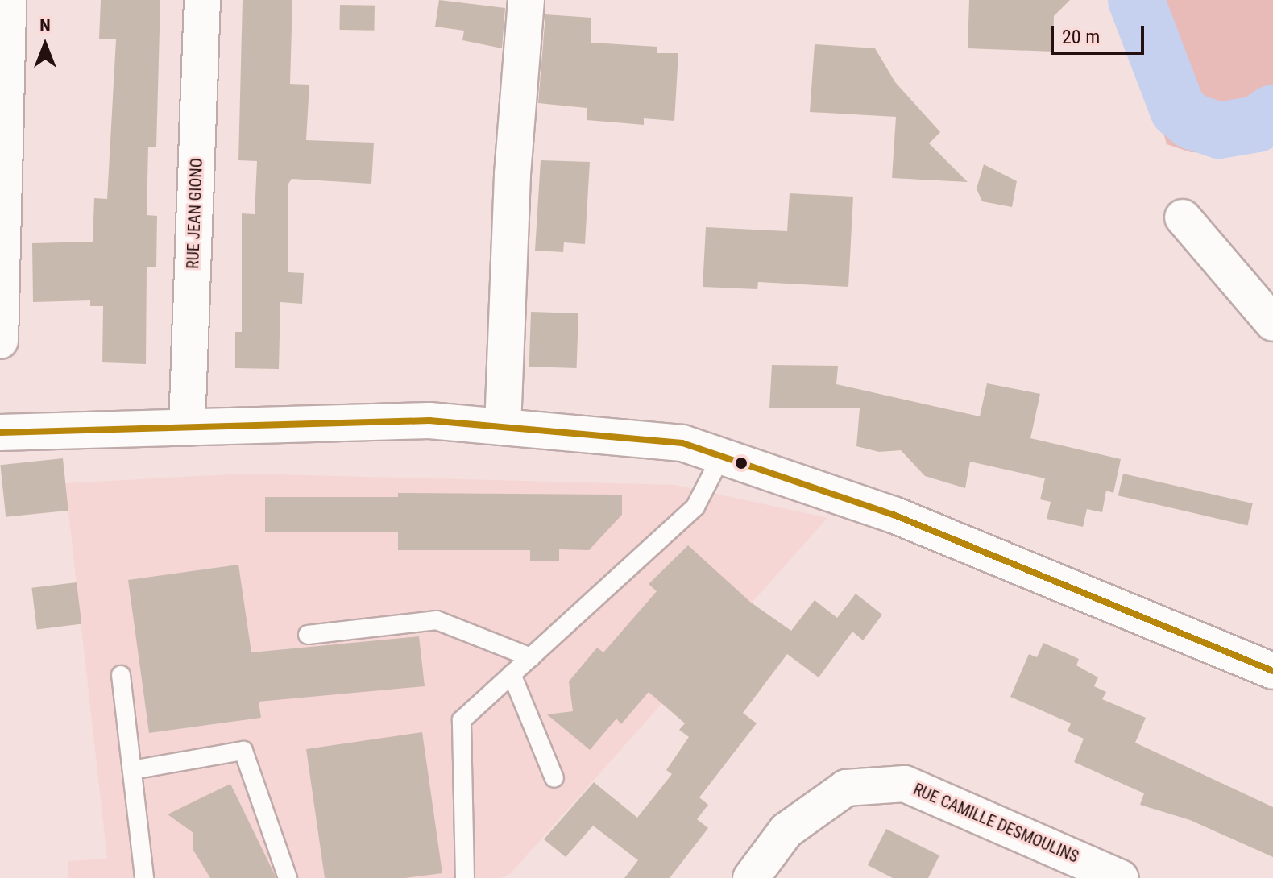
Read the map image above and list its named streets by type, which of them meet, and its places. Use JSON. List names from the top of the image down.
{
  "streets": {
    "street": ["RUE JEAN GIONO", "RUE CAMILLE DESMOULINS"]
  },
  "scale_bar": "20 m",
  "north": "top"
}
